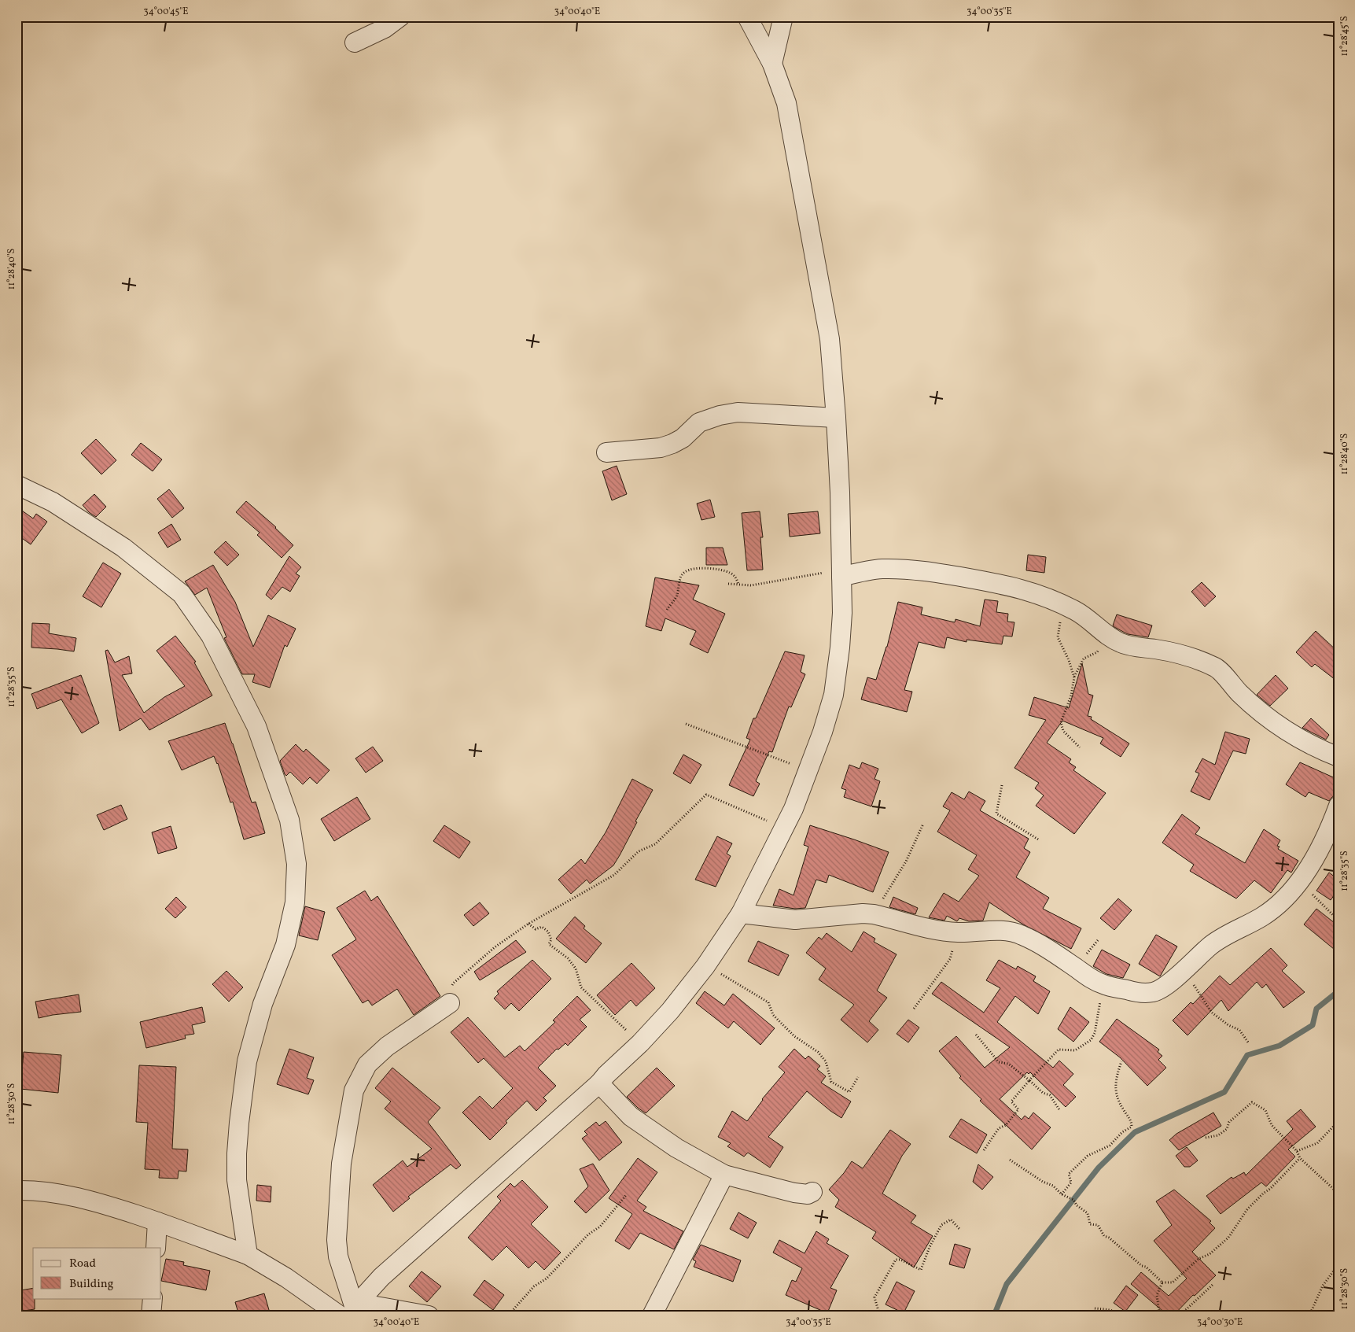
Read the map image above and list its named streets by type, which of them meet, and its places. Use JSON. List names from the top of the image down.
{
  "legend": ["Road", "Building"],
  "coordinates": [
    "34°00'45\"E",
    "34°00'40\"E",
    "34°00'35\"E",
    "11°28'45\"S",
    "11°28'40\"S",
    "11°28'35\"S",
    "11°28'30\"S",
    "34°00'30\"E"
  ]
}
